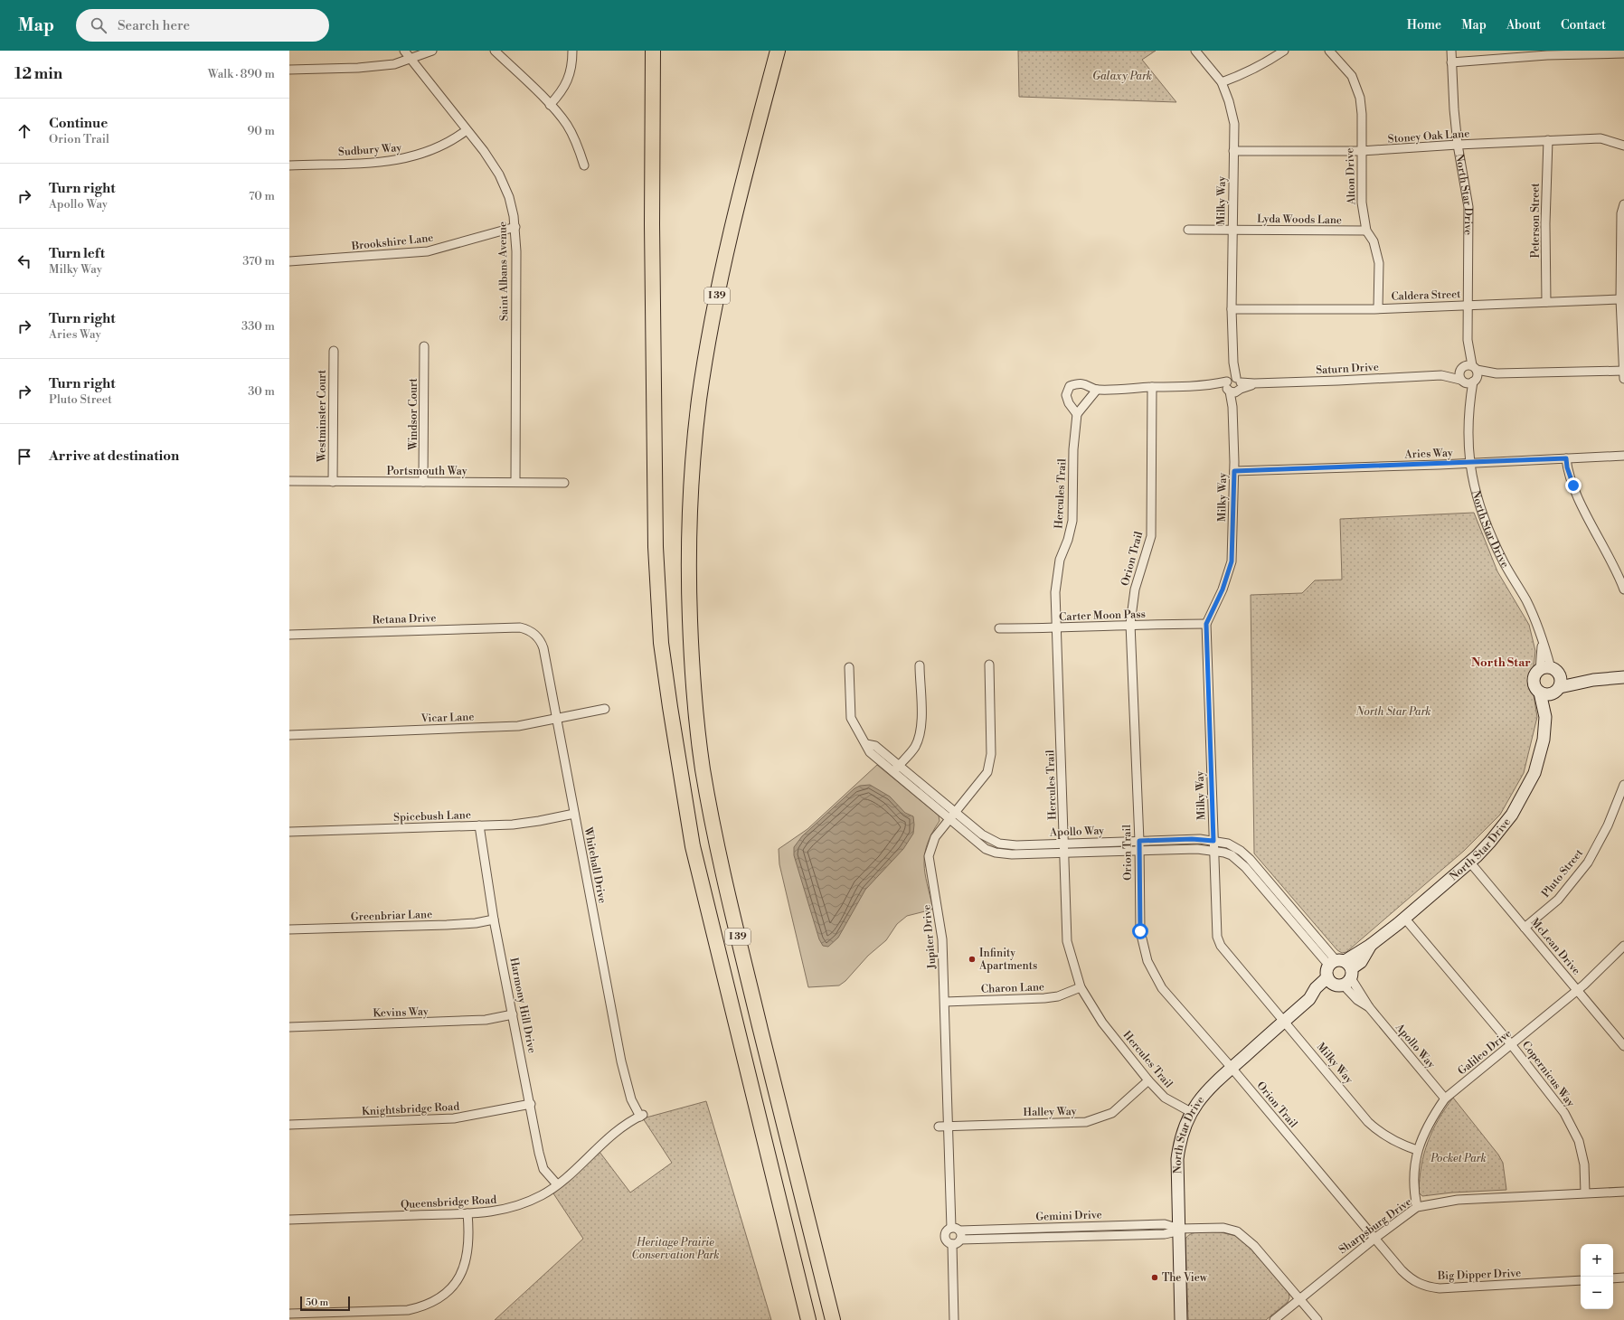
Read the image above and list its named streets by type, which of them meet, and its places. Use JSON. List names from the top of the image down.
{
  "streets": {
    "highway": ["I 39"],
    "street": [
      "Stoney Oak Lane",
      "Sudbury Way",
      "Alton Drive",
      "North Star Drive",
      "Milky Way",
      "Lyda Woods Lane",
      "Peterson Street",
      "Brookshire Lane",
      "Saint Albans Avenue",
      "Caldera Street",
      "Saturn Drive",
      "Windsor Court",
      "Westminster Court",
      "Aries Way",
      "Portsmouth Way",
      "Hercules Trail",
      "Orion Trail",
      "Carter Moon Pass",
      "Retana Drive",
      "Vicar Lane",
      "Spicebush Lane",
      "Apollo Way",
      "Whitehall Drive",
      "Pluto Street",
      "Greenbriar Lane",
      "Jupiter Drive",
      "McLean Drive",
      "Charon Lane",
      "Harmony Hill Drive",
      "Kevins Way",
      "Galileo Drive",
      "Copernicus Way",
      "Knightsbridge Road",
      "Halley Way",
      "Queensbridge Road",
      "Gemini Drive",
      "Sharpsburg Drive",
      "Big Dipper Drive"
    ]
  },
  "crossings": [
    ["Stoney Oak Lane", "Alton Drive"],
    ["Stoney Oak Lane", "North Star Drive"],
    ["Stoney Oak Lane", "Milky Way"],
    ["Stoney Oak Lane", "Peterson Street"],
    ["Sudbury Way", "Saint Albans Avenue"],
    ["Alton Drive", "Lyda Woods Lane"],
    ["Alton Drive", "Caldera Street"],
    ["North Star Drive", "Milky Way"],
    ["North Star Drive", "Caldera Street"],
    ["North Star Drive", "Saturn Drive"],
    ["North Star Drive", "Aries Way"],
    ["North Star Drive", "Hercules Trail"],
    ["North Star Drive", "Orion Trail"],
    ["North Star Drive", "Apollo Way"],
    ["North Star Drive", "McLean Drive"],
    ["North Star Drive", "Copernicus Way"],
    ["North Star Drive", "Gemini Drive"],
    ["Milky Way", "Lyda Woods Lane"],
    ["Milky Way", "Caldera Street"],
    ["Milky Way", "Saturn Drive"],
    ["Milky Way", "Aries Way"],
    ["Milky Way", "Carter Moon Pass"],
    ["Milky Way", "Apollo Way"],
    ["Milky Way", "Galileo Drive"],
    ["Peterson Street", "Caldera Street"],
    ["Brookshire Lane", "Saint Albans Avenue"],
    ["Saint Albans Avenue", "Portsmouth Way"],
    ["Saturn Drive", "Orion Trail"],
    ["Windsor Court", "Portsmouth Way"],
    ["Westminster Court", "Portsmouth Way"],
    ["Hercules Trail", "Carter Moon Pass"],
    ["Hercules Trail", "Apollo Way"],
    ["Hercules Trail", "Charon Lane"],
    ["Hercules Trail", "Halley Way"],
    ["Orion Trail", "Carter Moon Pass"],
    ["Orion Trail", "Apollo Way"],
    ["Orion Trail", "Sharpsburg Drive"],
    ["Orion Trail", "Big Dipper Drive"],
    ["Retana Drive", "Whitehall Drive"],
    ["Vicar Lane", "Whitehall Drive"],
    ["Spicebush Lane", "Whitehall Drive"],
    ["Spicebush Lane", "Harmony Hill Drive"],
    ["Apollo Way", "Jupiter Drive"],
    ["Apollo Way", "Galileo Drive"],
    ["Whitehall Drive", "Queensbridge Road"],
    ["Pluto Street", "McLean Drive"],
    ["Greenbriar Lane", "Harmony Hill Drive"],
    ["Jupiter Drive", "Charon Lane"],
    ["Jupiter Drive", "Halley Way"],
    ["Jupiter Drive", "Gemini Drive"],
    ["McLean Drive", "Galileo Drive"],
    ["Harmony Hill Drive", "Kevins Way"],
    ["Harmony Hill Drive", "Knightsbridge Road"],
    ["Harmony Hill Drive", "Queensbridge Road"],
    ["Galileo Drive", "Copernicus Way"],
    ["Galileo Drive", "Sharpsburg Drive"],
    ["Copernicus Way", "Sharpsburg Drive"],
    ["Gemini Drive", "Sharpsburg Drive"],
    ["Sharpsburg Drive", "Big Dipper Drive"]
  ],
  "districts": ["North Star"],
  "parks": [
    "Galaxy Park",
    "North Star Park",
    "Pocket Park",
    "Heritage Prairie Conservation Park"
  ],
  "places": ["Infinity Apartments", "The View"],
  "scale_bar": "50 m",
  "page": {
    "header": "Map",
    "search": "Search here",
    "nav": [
      "Home",
      "Map",
      "About",
      "Contact"
    ],
    "heading": ["12 min", "Walk · 890 m"],
    "list": [
      ["Continue", "Orion Trail", "90 m"],
      ["Turn right", "Apollo Way", "70 m"],
      ["Turn left", "Milky Way", "370 m"],
      ["Turn right", "Aries Way", "330 m"],
      ["Turn right", "Pluto Street", "30 m"],
      "Arrive at destination"
    ],
    "map_buttons": ["+", "−"],
    "scale": "50 m"
  }
}
